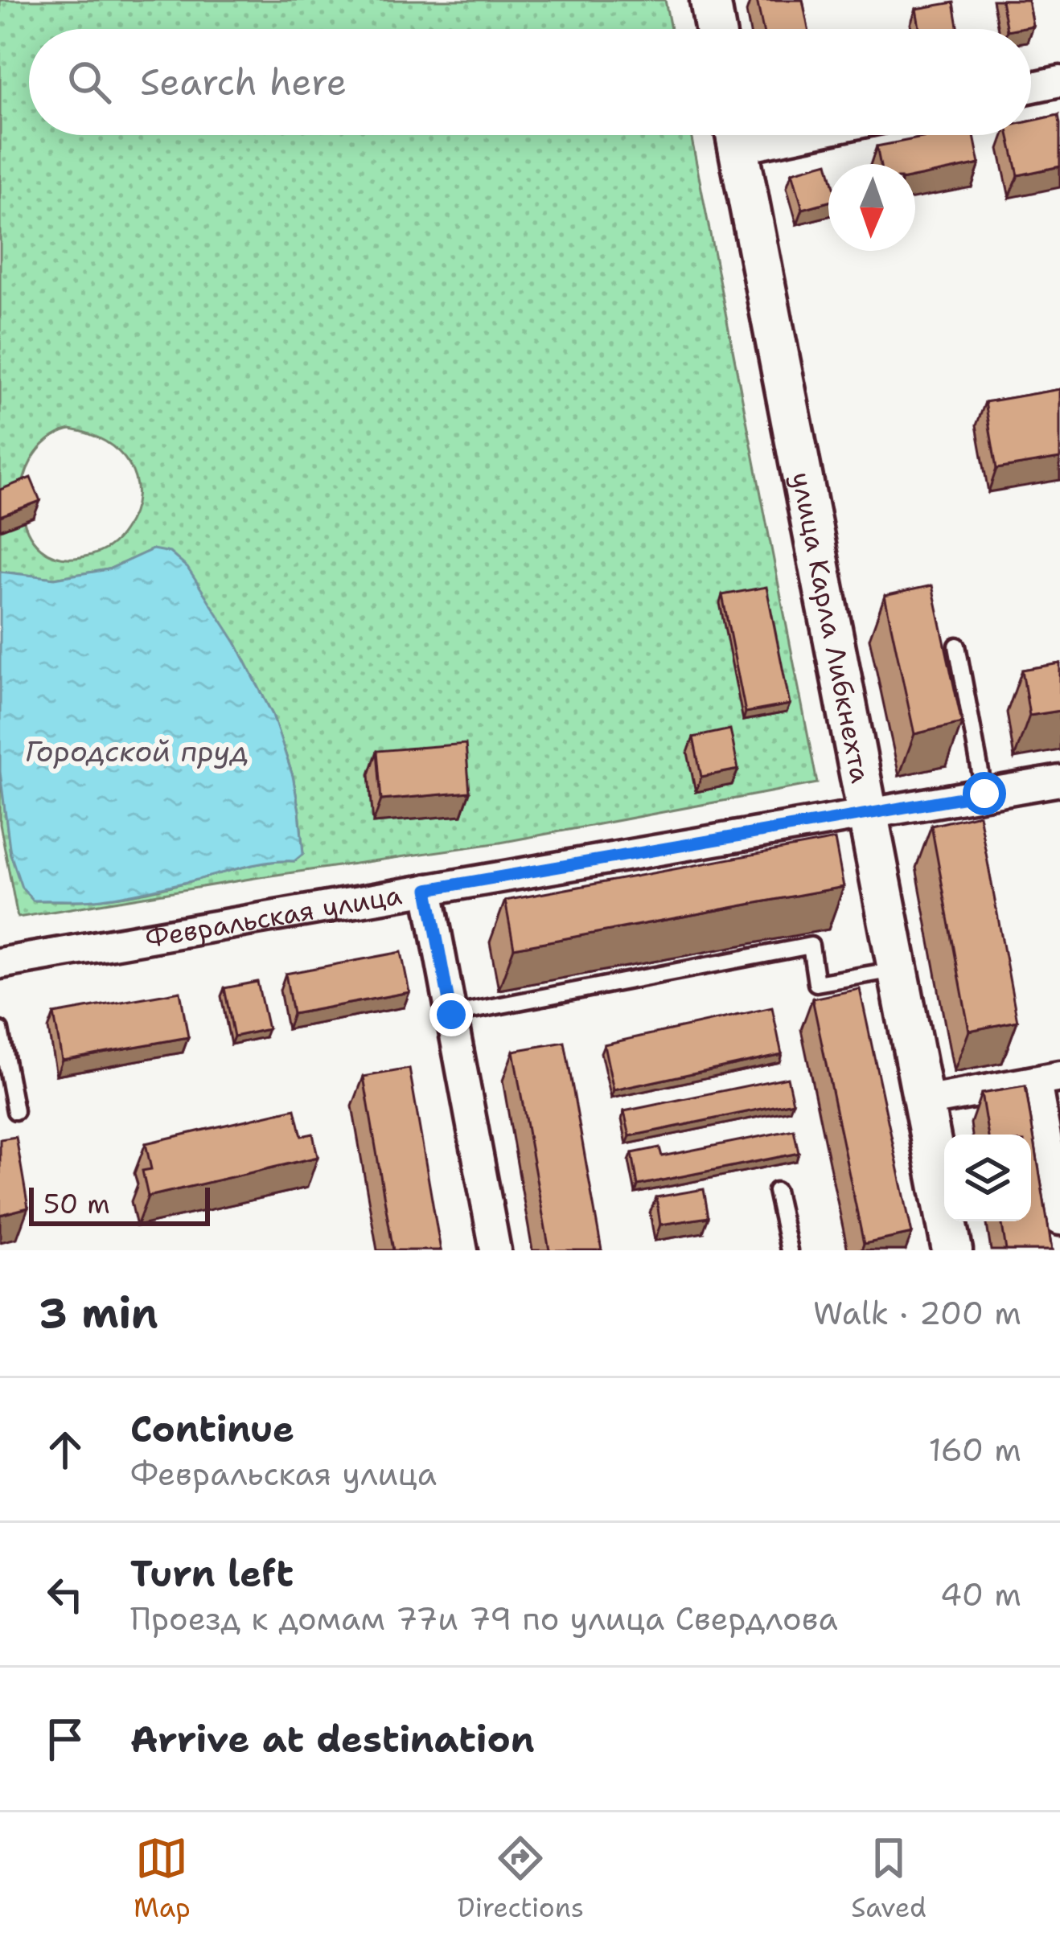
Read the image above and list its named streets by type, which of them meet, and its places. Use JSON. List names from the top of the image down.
{
  "streets": {
    "street": ["улица Карла Либкнехта", "Февральская улица"]
  },
  "crossings": [
    ["улица Карла Либкнехта", "Февральская улица"]
  ],
  "water": ["Городской пруд"],
  "scale_bar": "50 m",
  "north": "bottom",
  "page": {
    "search": "Search here",
    "scale": "50 m",
    "heading": ["3 min", "Walk · 200 m"],
    "list": [
      ["Continue", "Февральская улица", "160 m"],
      ["Turn left", "Проезд к домам 77и 79 по улица Свердлова", "40 m"],
      "Arrive at destination"
    ],
    "nav": ["Map", "Directions", "Saved"]
  }
}
